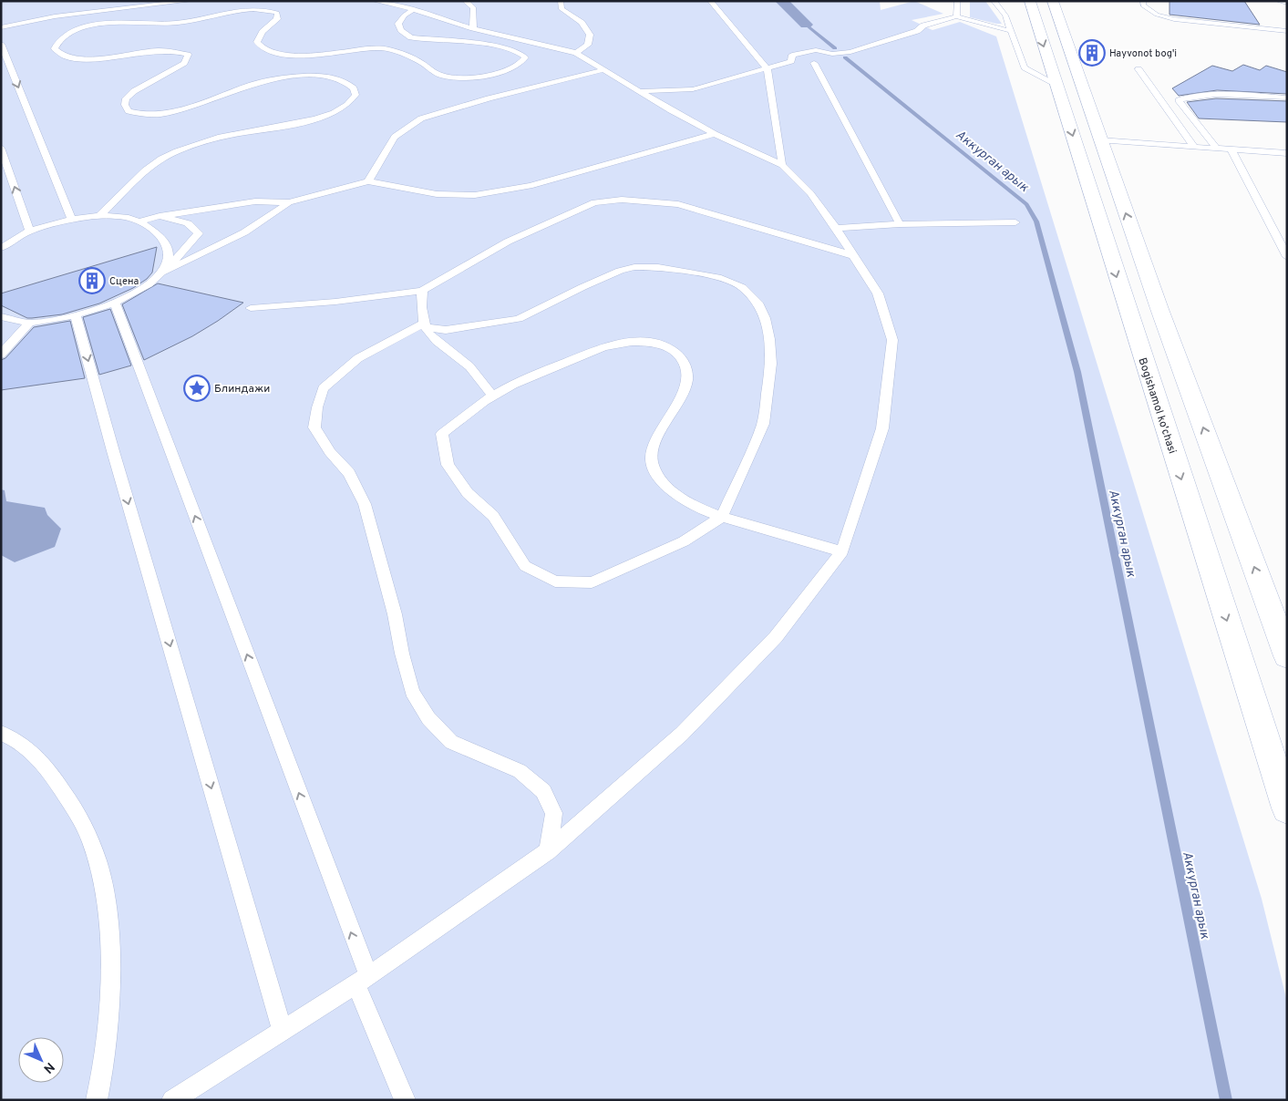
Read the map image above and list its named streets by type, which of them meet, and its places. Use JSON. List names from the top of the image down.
{
  "streets": {
    "main road": ["Bogishamol ko'chasi"]
  },
  "water": ["Аккурган арык"],
  "places": {
    "building": ["Hayvonot bog'i", "Сцена"],
    "place": ["Блиндажи"]
  },
  "north": "bottom right"
}
